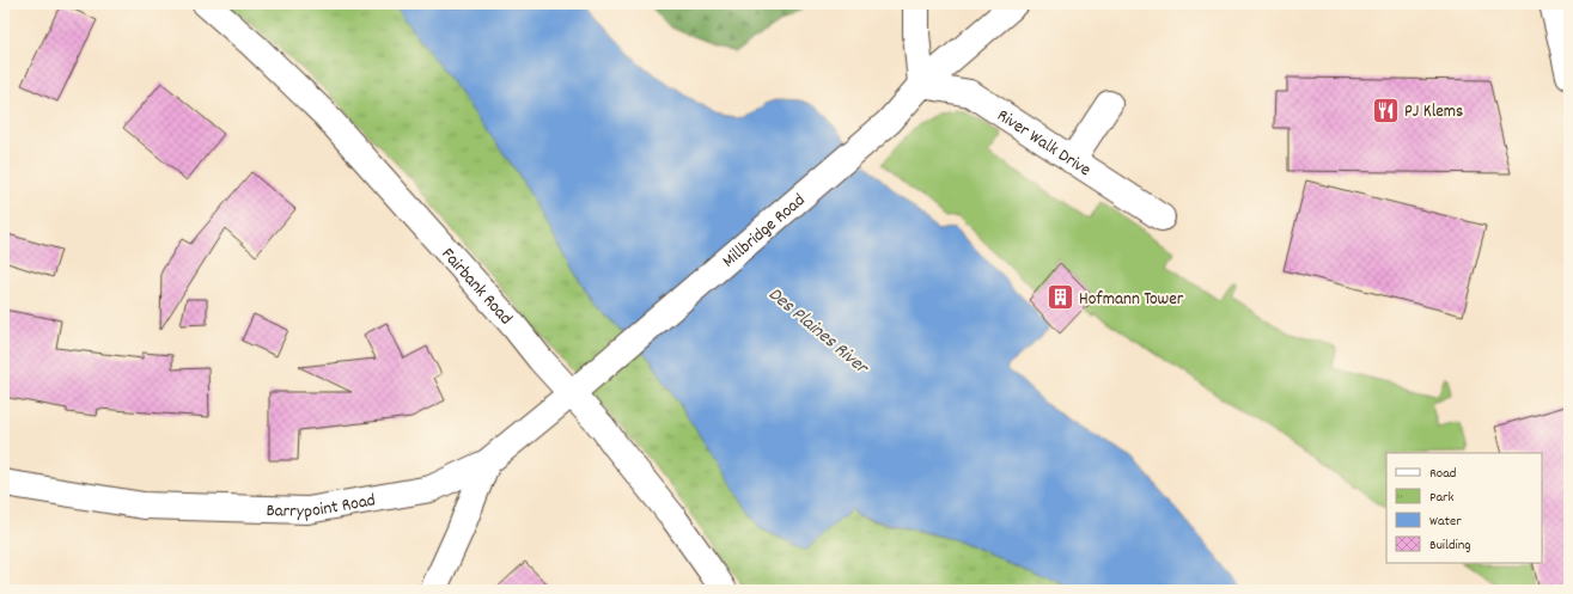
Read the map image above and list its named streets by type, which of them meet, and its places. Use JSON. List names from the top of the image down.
{
  "streets": {
    "street": [
      "River Walk Drive",
      "Millbridge Road",
      "Fairbank Road",
      "Barrypoint Road"
    ]
  },
  "crossings": [
    ["River Walk Drive", "Millbridge Road"],
    ["Millbridge Road", "Barrypoint Road"],
    ["Fairbank Road", "Barrypoint Road"]
  ],
  "water": ["Des Plaines River"],
  "places": {
    "restaurant": ["PJ Klems"],
    "building": ["Hofmann Tower"]
  },
  "legend": [
    "Road",
    "Park",
    "Water",
    "Building"
  ]
}
